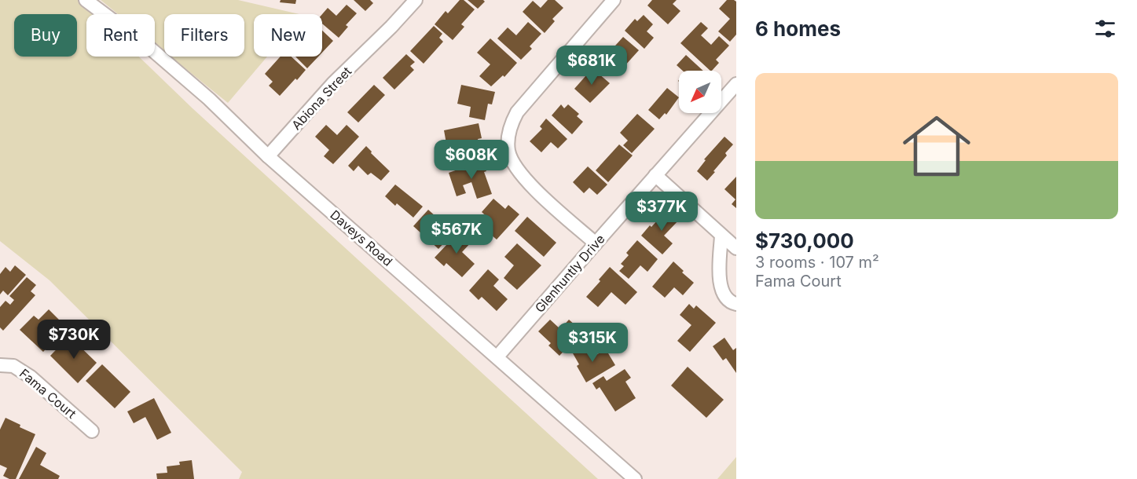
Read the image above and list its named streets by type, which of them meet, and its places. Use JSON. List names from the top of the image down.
{
  "streets": {
    "street": [
      "Abiona Street",
      "Daveys Road",
      "Glenhuntly Drive",
      "Fama Court"
    ]
  },
  "crossings": [
    ["Abiona Street", "Daveys Road"],
    ["Daveys Road", "Glenhuntly Drive"]
  ],
  "north": "bottom left",
  "page": {
    "heading": "6 homes",
    "chip": [
      "Buy",
      "Rent",
      "Filters",
      "New"
    ],
    "price": [
      "$681K",
      "$608K",
      "$377K",
      "$567K",
      "$730K",
      "$315K"
    ],
    "list": [
      {
        "name": "$730,000",
        "note": "3 rooms · 107 m² · Fama Court"
      }
    ]
  }
}
